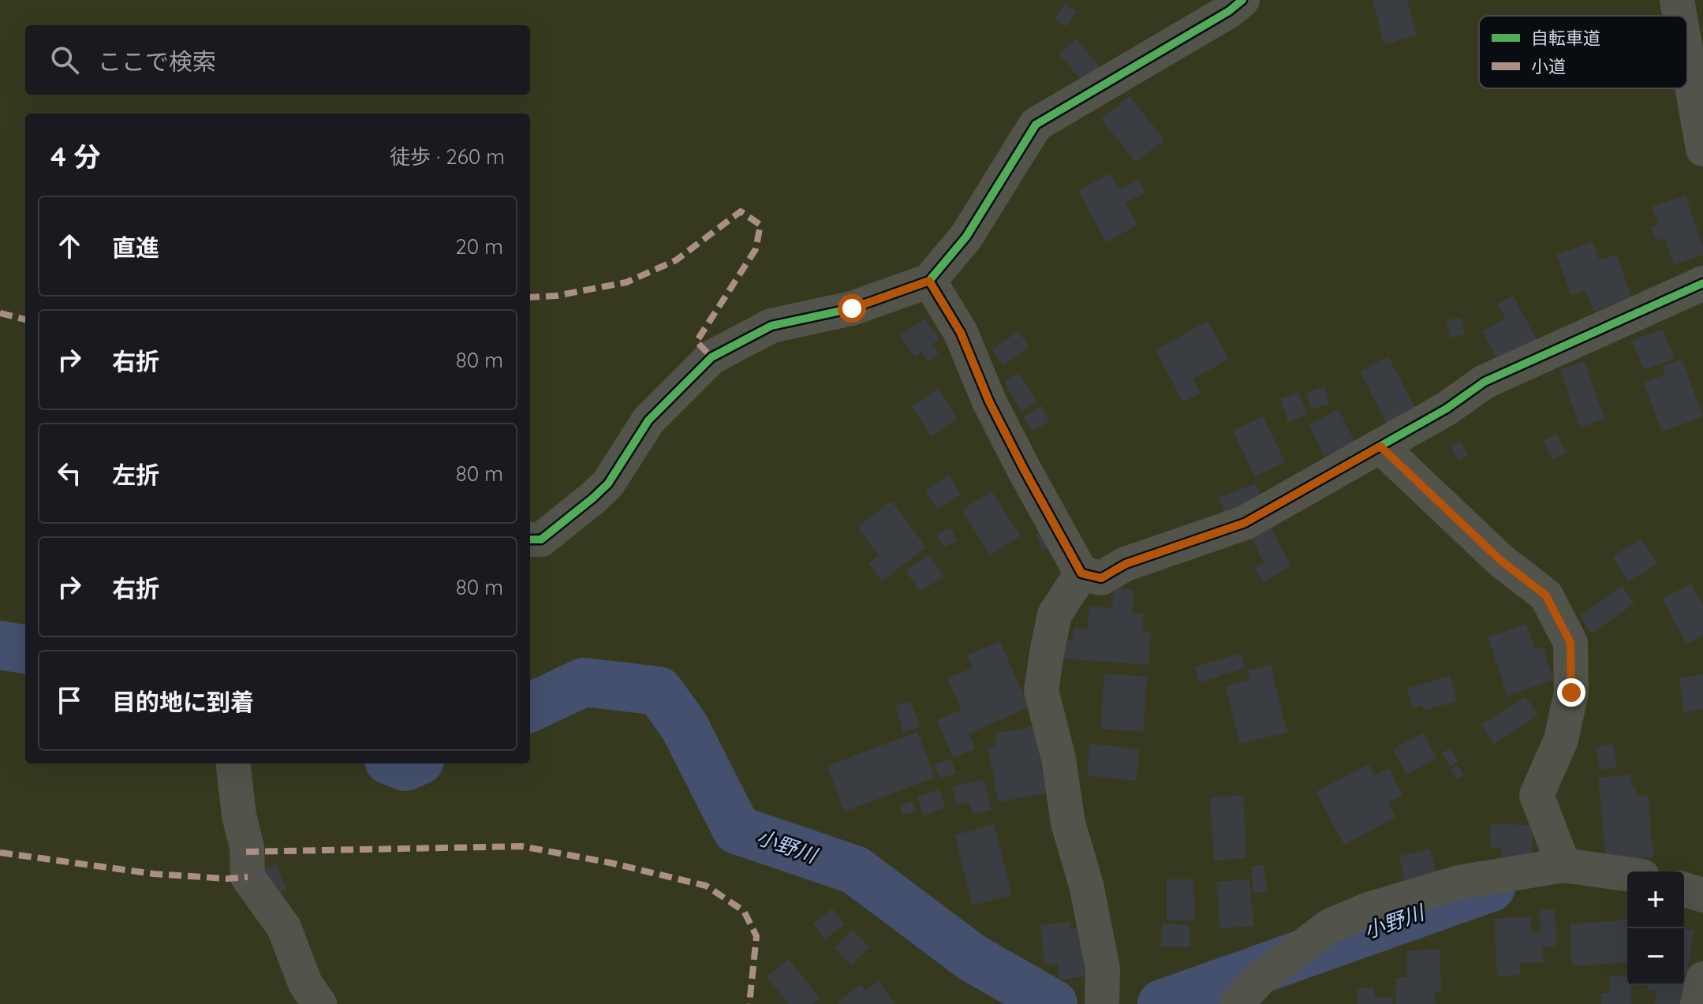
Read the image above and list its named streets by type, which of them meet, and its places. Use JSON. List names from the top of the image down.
{
  "water": ["小野川"],
  "legend": ["自転車道", "小道"],
  "page": {
    "search": "ここで検索",
    "heading": ["4 分", "徒歩 · 260 m"],
    "list": [
      ["直進", "20 m"],
      ["右折", "80 m"],
      ["左折", "80 m"],
      ["右折", "80 m"],
      "目的地に到着"
    ],
    "map_buttons": ["+", "−"]
  }
}
